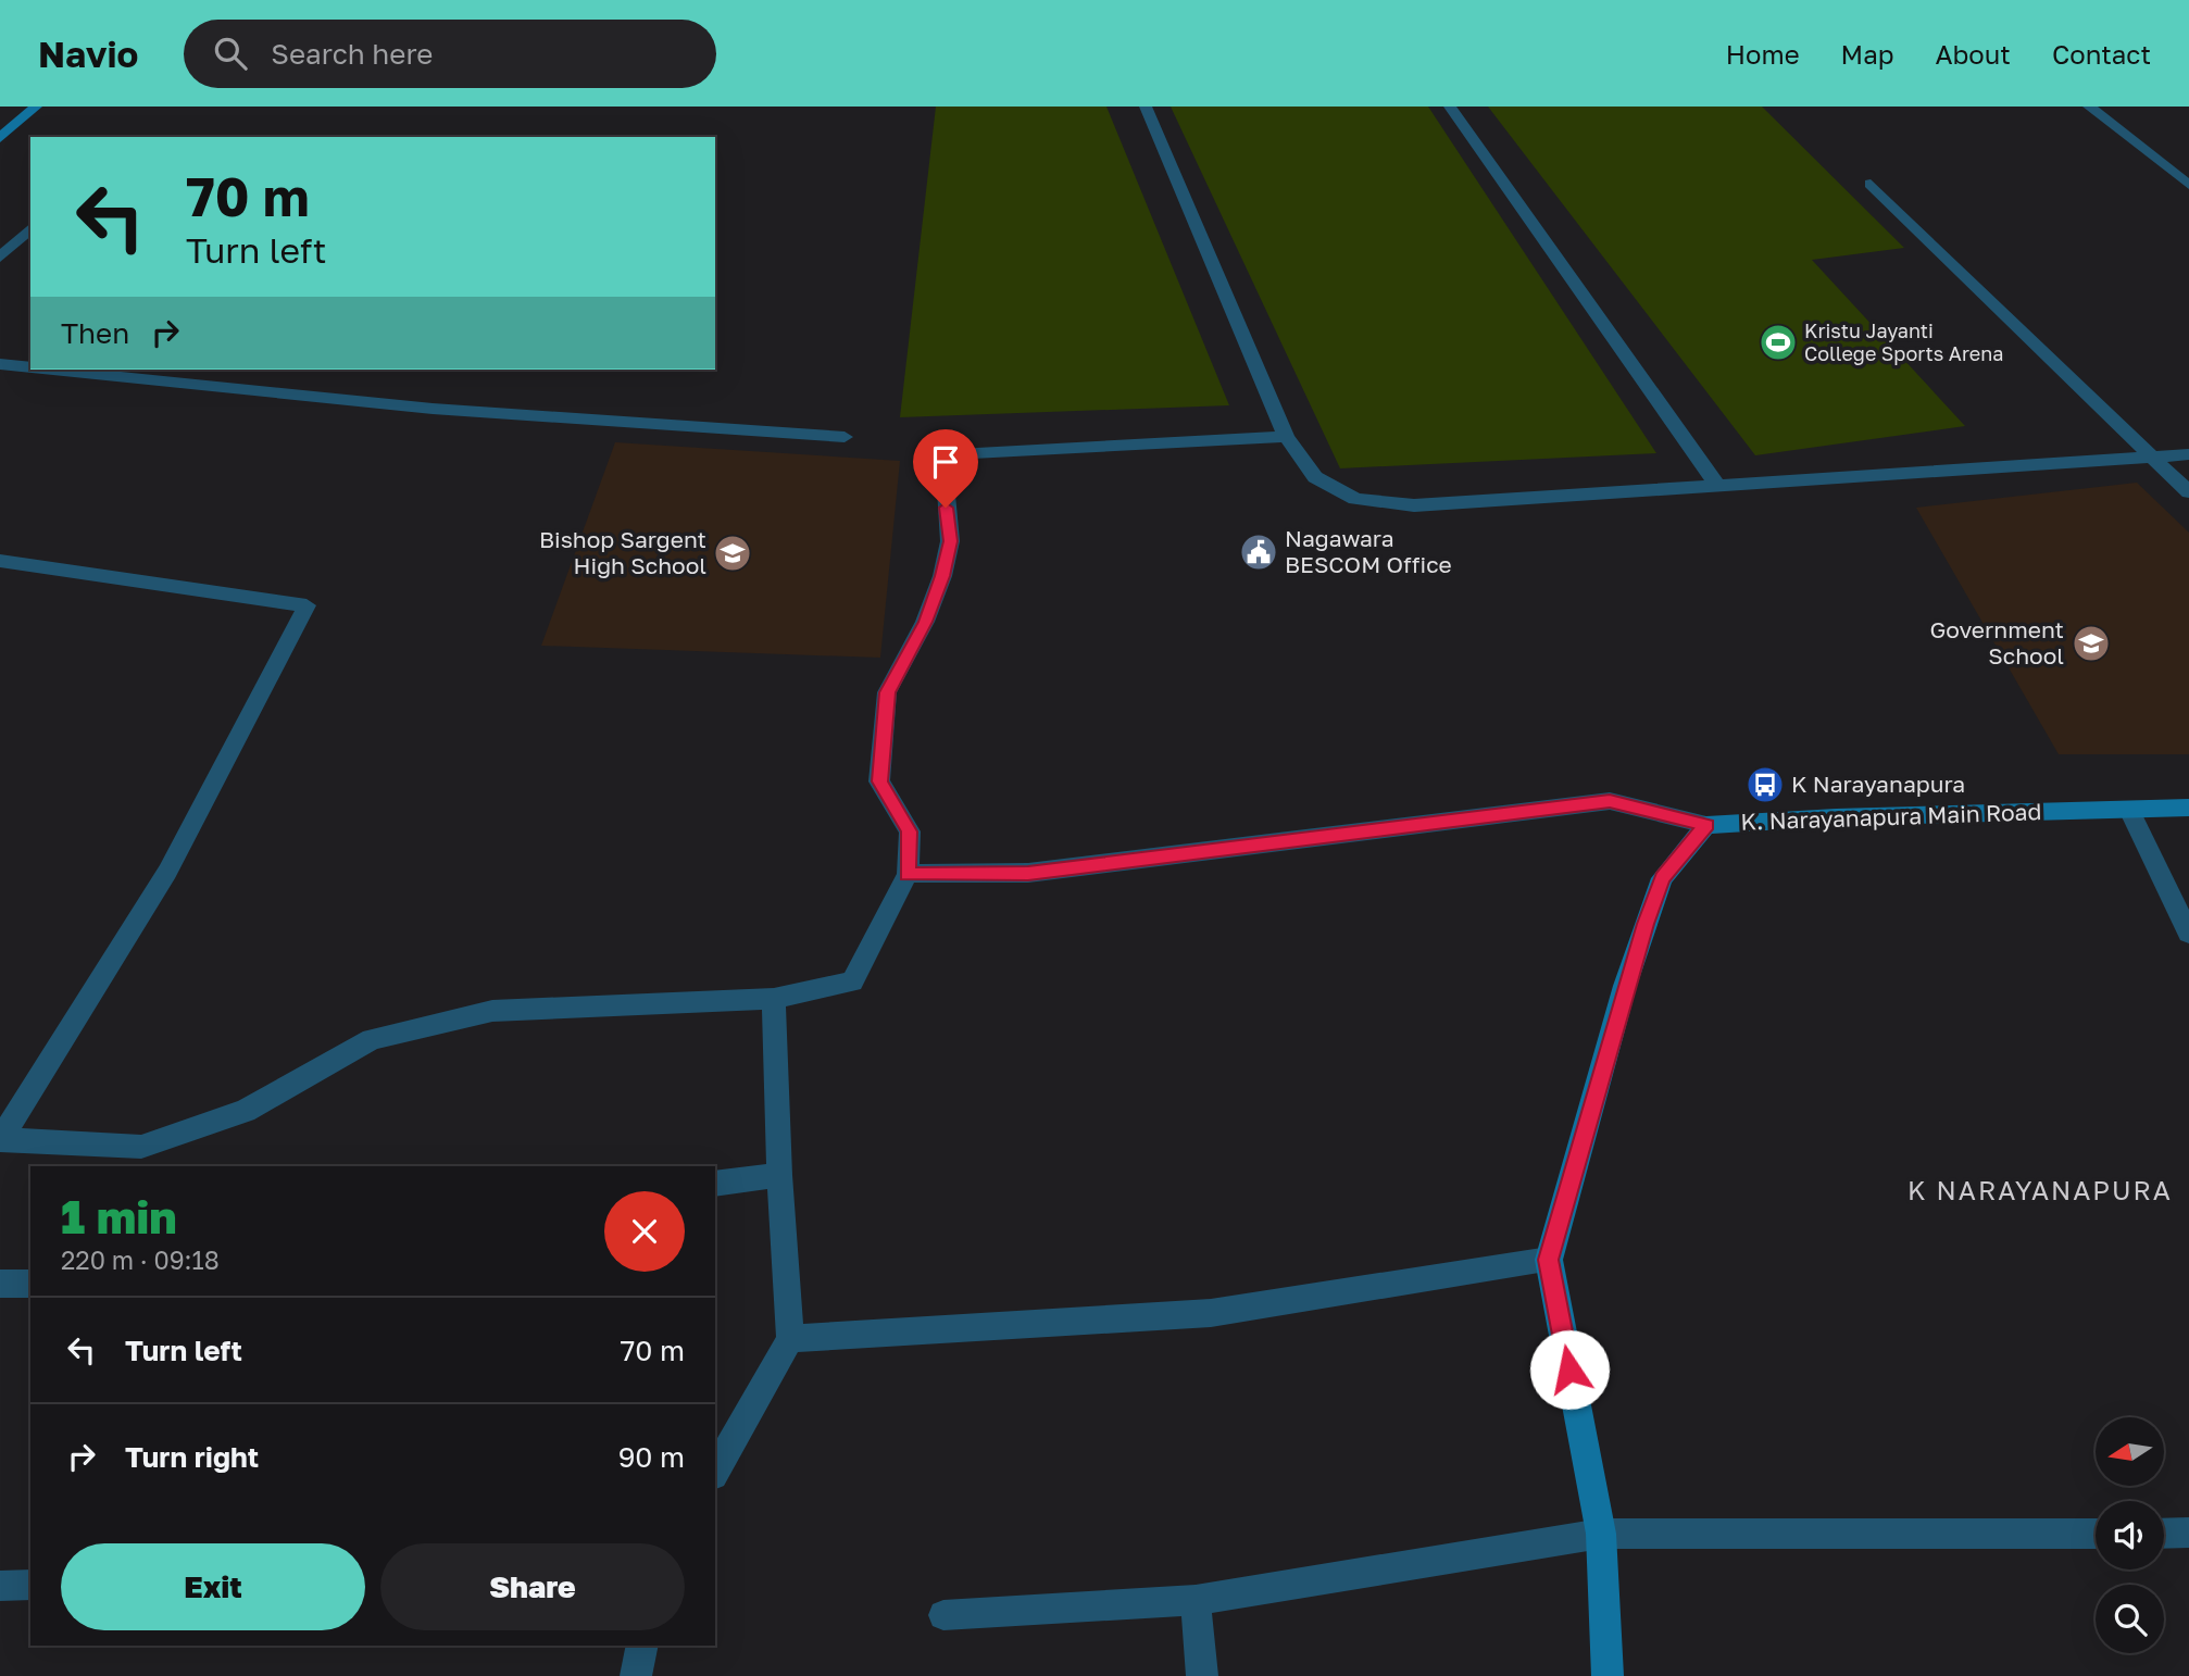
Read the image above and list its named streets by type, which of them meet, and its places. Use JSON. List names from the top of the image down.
{
  "streets": {
    "street": ["K. Narayanapura Main Road"]
  },
  "districts": ["K NARAYANAPURA"],
  "places": {
    "sports": ["Kristu Jayanti College Sports Arena"],
    "public building": ["Nagawara BESCOM Office"],
    "school or university": ["Bishop Sargent High School", "Government School"],
    "bus stop": ["K Narayanapura"]
  },
  "north": "left",
  "page": {
    "header": "Navio",
    "search": "Search here",
    "nav": [
      "Home",
      "Map",
      "About",
      "Contact"
    ],
    "turn": ["70 m", "Turn left"],
    "then": "Then",
    "heading": ["1 min", "220 m · 09:18"],
    "list": [
      {
        "name": "Turn left",
        "value": "70 m"
      },
      {
        "name": "Turn right",
        "value": "90 m"
      }
    ],
    "buttons": ["Exit", "Share"]
  }
}
